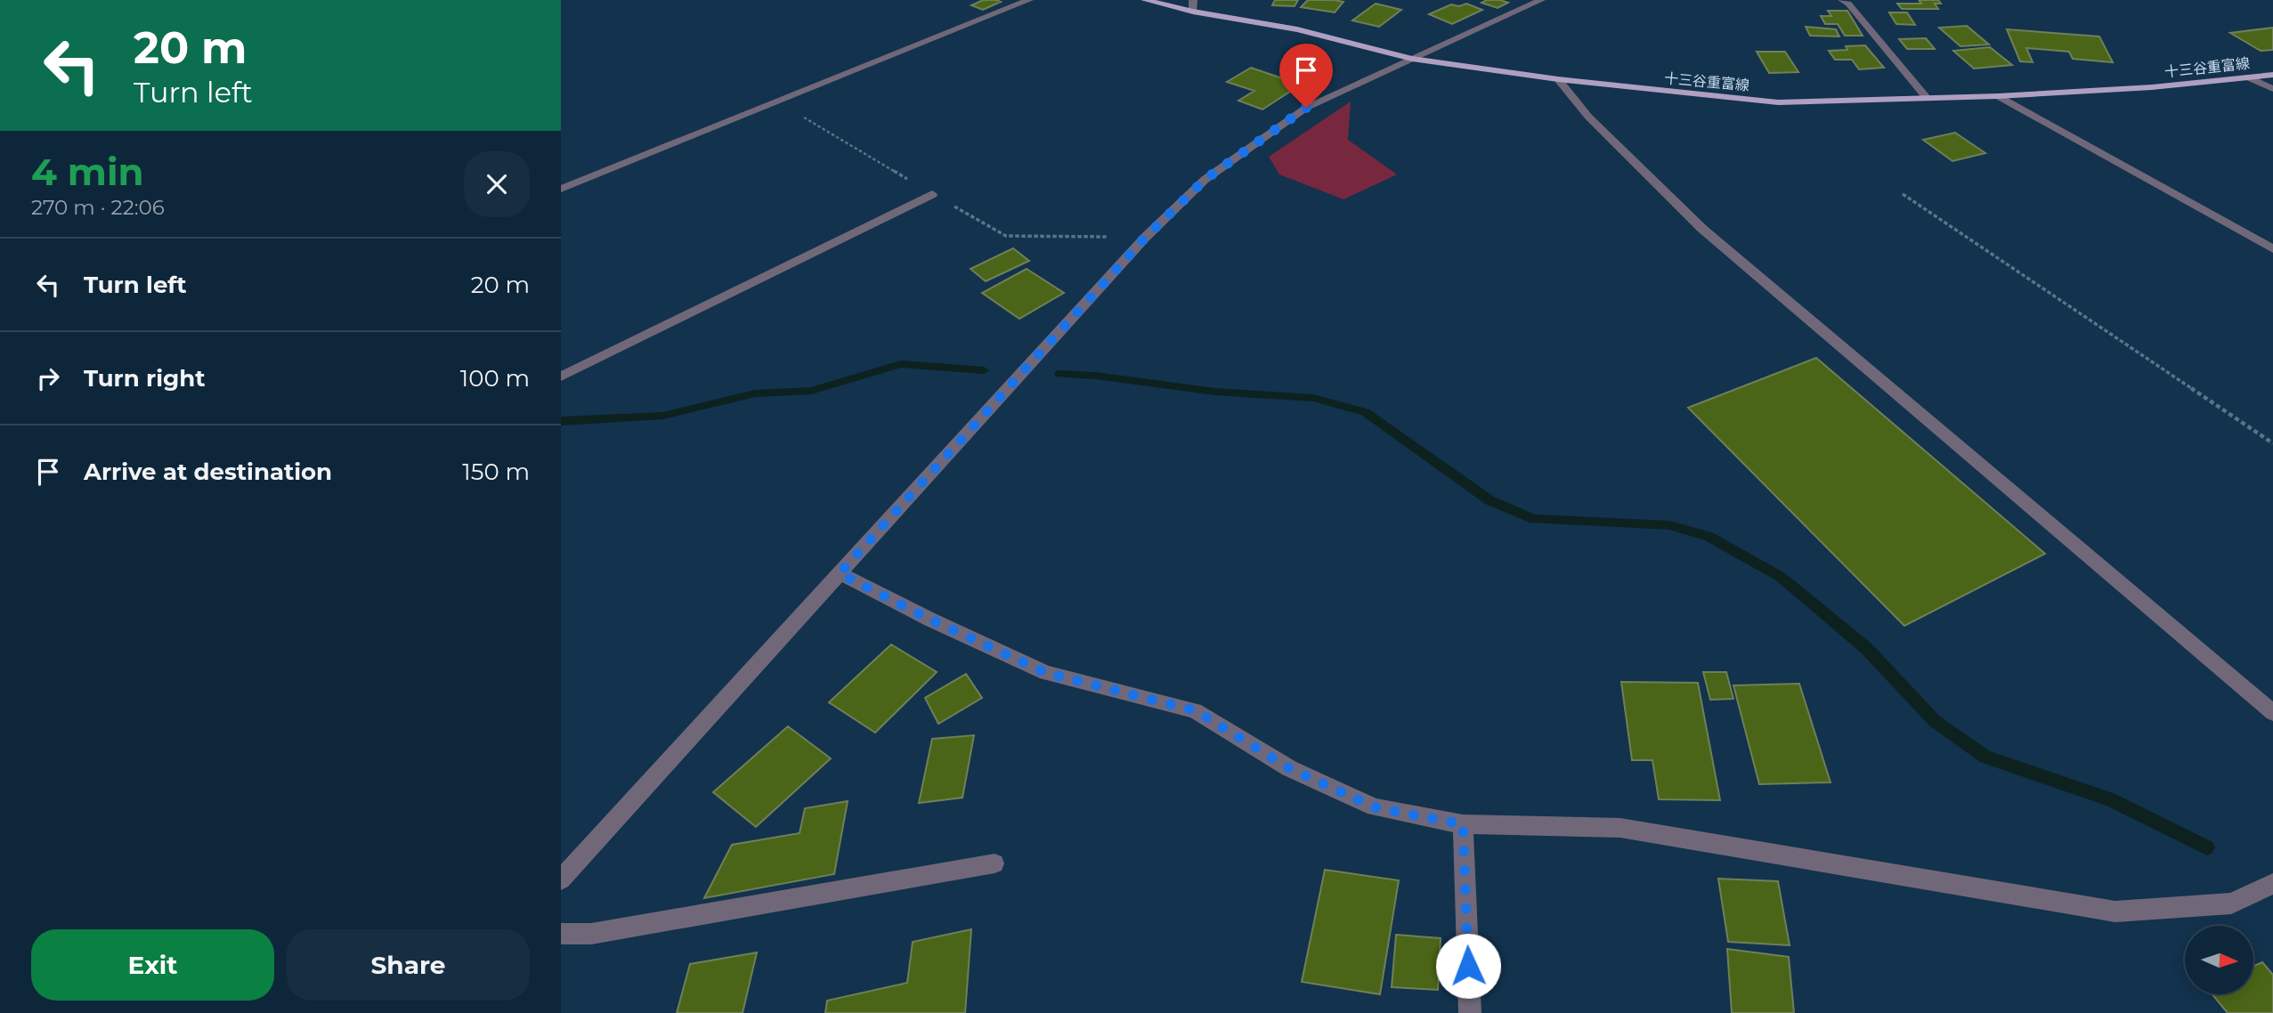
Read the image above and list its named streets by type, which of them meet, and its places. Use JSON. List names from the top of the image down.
{
  "streets": {
    "main road": ["十三谷重富線"]
  },
  "north": "right",
  "page": {
    "turn": ["20 m", "Turn left"],
    "heading": ["4 min", "270 m · 22:06"],
    "list": [
      {
        "name": "Turn left",
        "value": "20 m"
      },
      {
        "name": "Turn right",
        "value": "100 m"
      },
      {
        "name": "Arrive at destination",
        "value": "150 m"
      }
    ],
    "buttons": ["Exit", "Share"]
  }
}
